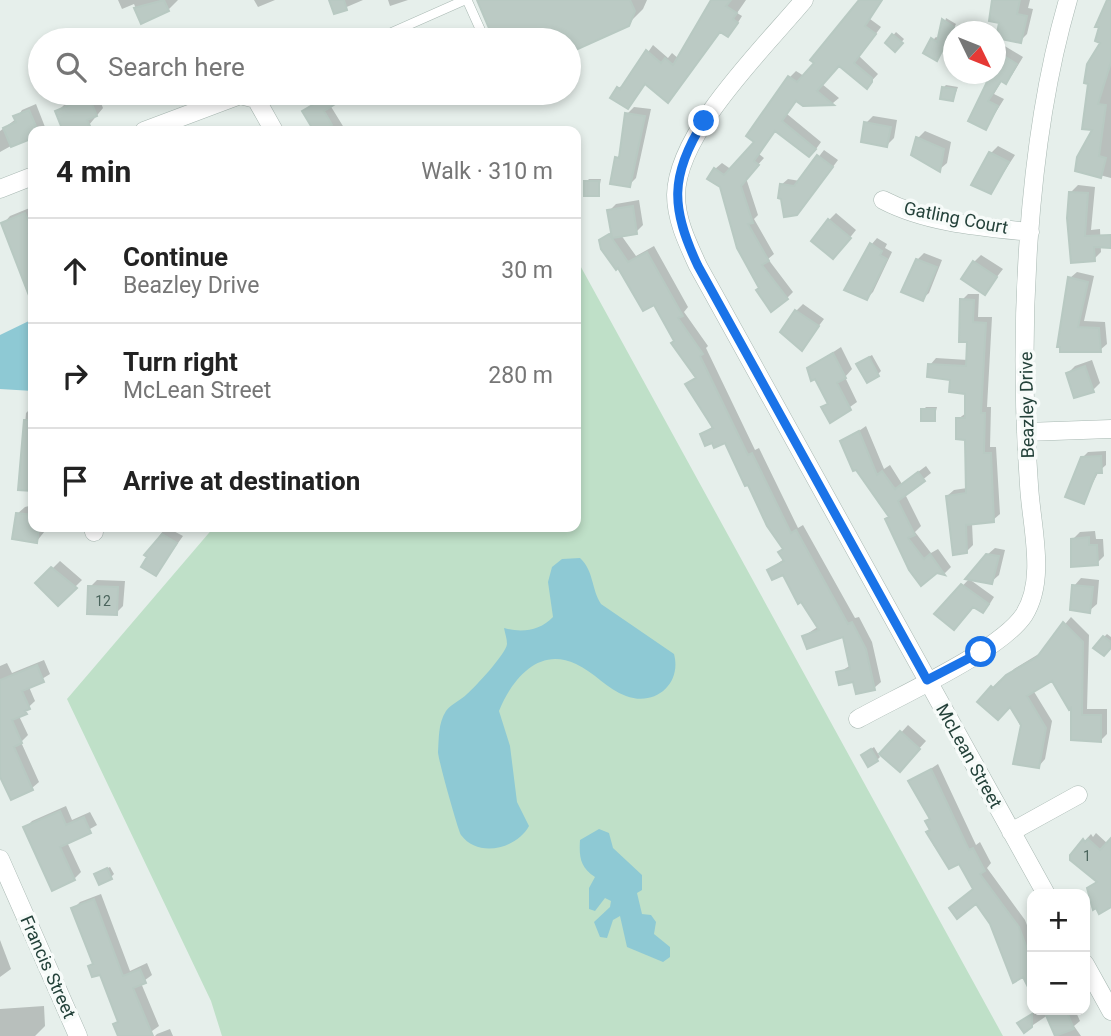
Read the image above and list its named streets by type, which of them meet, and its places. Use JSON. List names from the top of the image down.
{
  "streets": {
    "street": [
      "Gatling Court",
      "Beazley Drive",
      "McLean Street",
      "Francis Street"
    ]
  },
  "crossings": [
    ["Gatling Court", "Beazley Drive"],
    ["Beazley Drive", "McLean Street"]
  ],
  "house_numbers": ["12", "1"],
  "north": "bottom right",
  "page": {
    "search": "Search here",
    "heading": ["4 min", "Walk · 310 m"],
    "list": [
      ["Continue", "Beazley Drive", "30 m"],
      ["Turn right", "McLean Street", "280 m"],
      "Arrive at destination"
    ],
    "map_buttons": ["+", "−"]
  }
}
